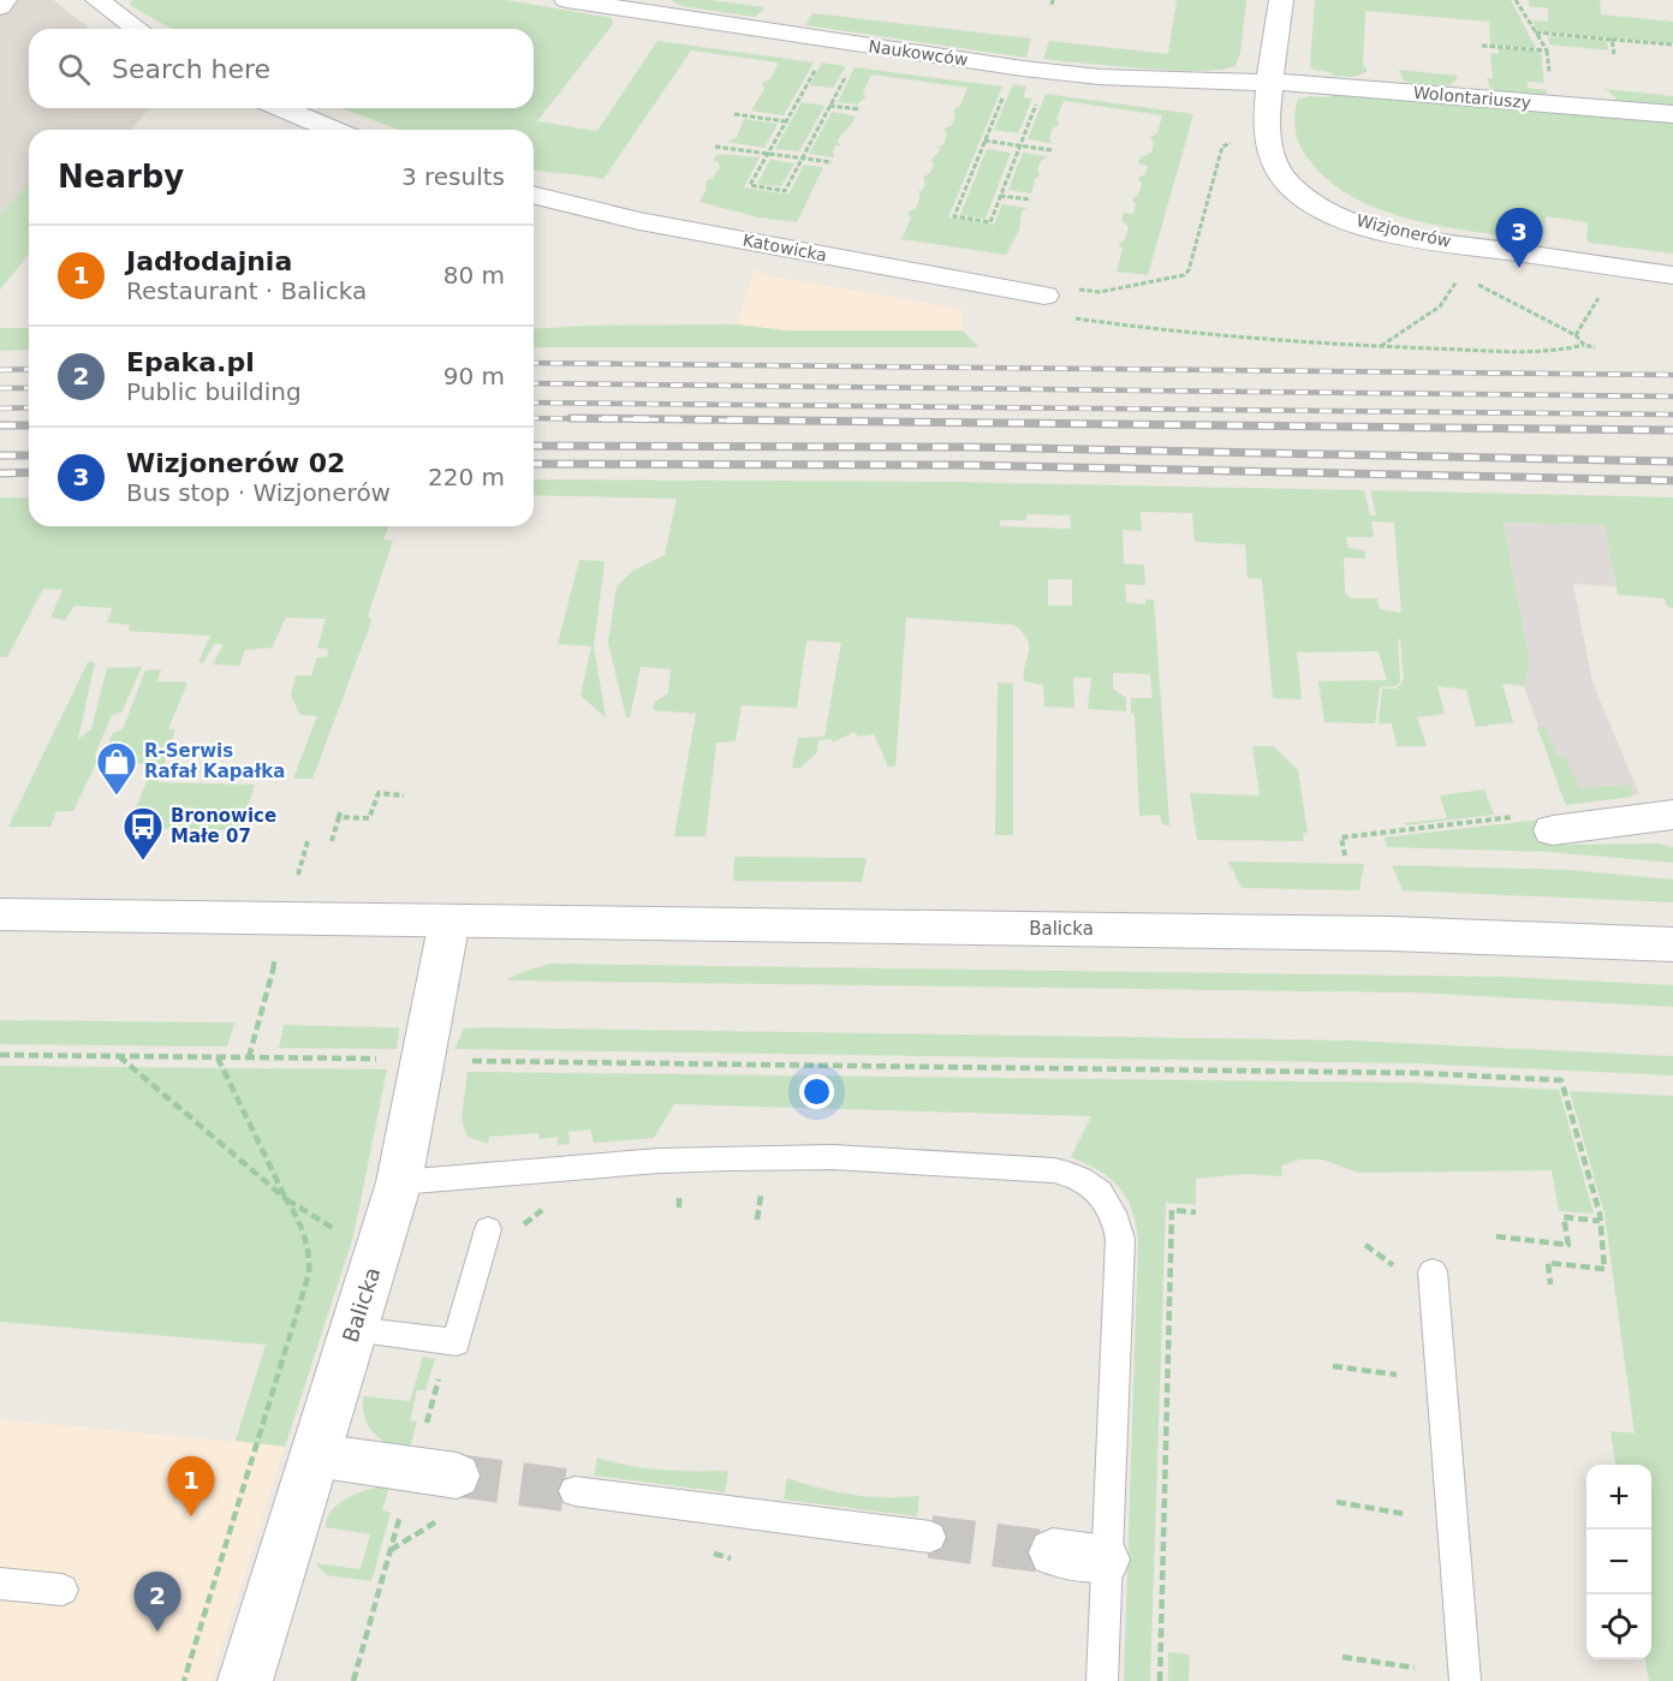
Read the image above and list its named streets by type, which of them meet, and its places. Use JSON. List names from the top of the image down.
{
  "streets": {
    "street": [
      "Naukowców",
      "Wolontariuszy",
      "Wizjonerów",
      "Katowicka",
      "Balicka"
    ]
  },
  "crossings": [
    ["Naukowców", "Wolontariuszy"],
    ["Naukowców", "Wizjonerów"],
    ["Wolontariuszy", "Wizjonerów"]
  ],
  "places": {
    "shop": ["R-Serwis Rafał Kapałka"],
    "bus stop": ["Bronowice Małe 07"]
  },
  "page": {
    "search": "Search here",
    "heading": ["Nearby", "3 results"],
    "pins": ["3", "1", "2"],
    "list": [
      {
        "mark": "1",
        "name": "Jadłodajnia",
        "note": "Restaurant · Balicka",
        "value": "80 m"
      },
      {
        "mark": "2",
        "name": "Epaka.pl",
        "note": "Public building",
        "value": "90 m"
      },
      {
        "mark": "3",
        "name": "Wizjonerów 02",
        "note": "Bus stop · Wizjonerów",
        "value": "220 m"
      }
    ],
    "map_buttons": ["+", "−"]
  }
}
